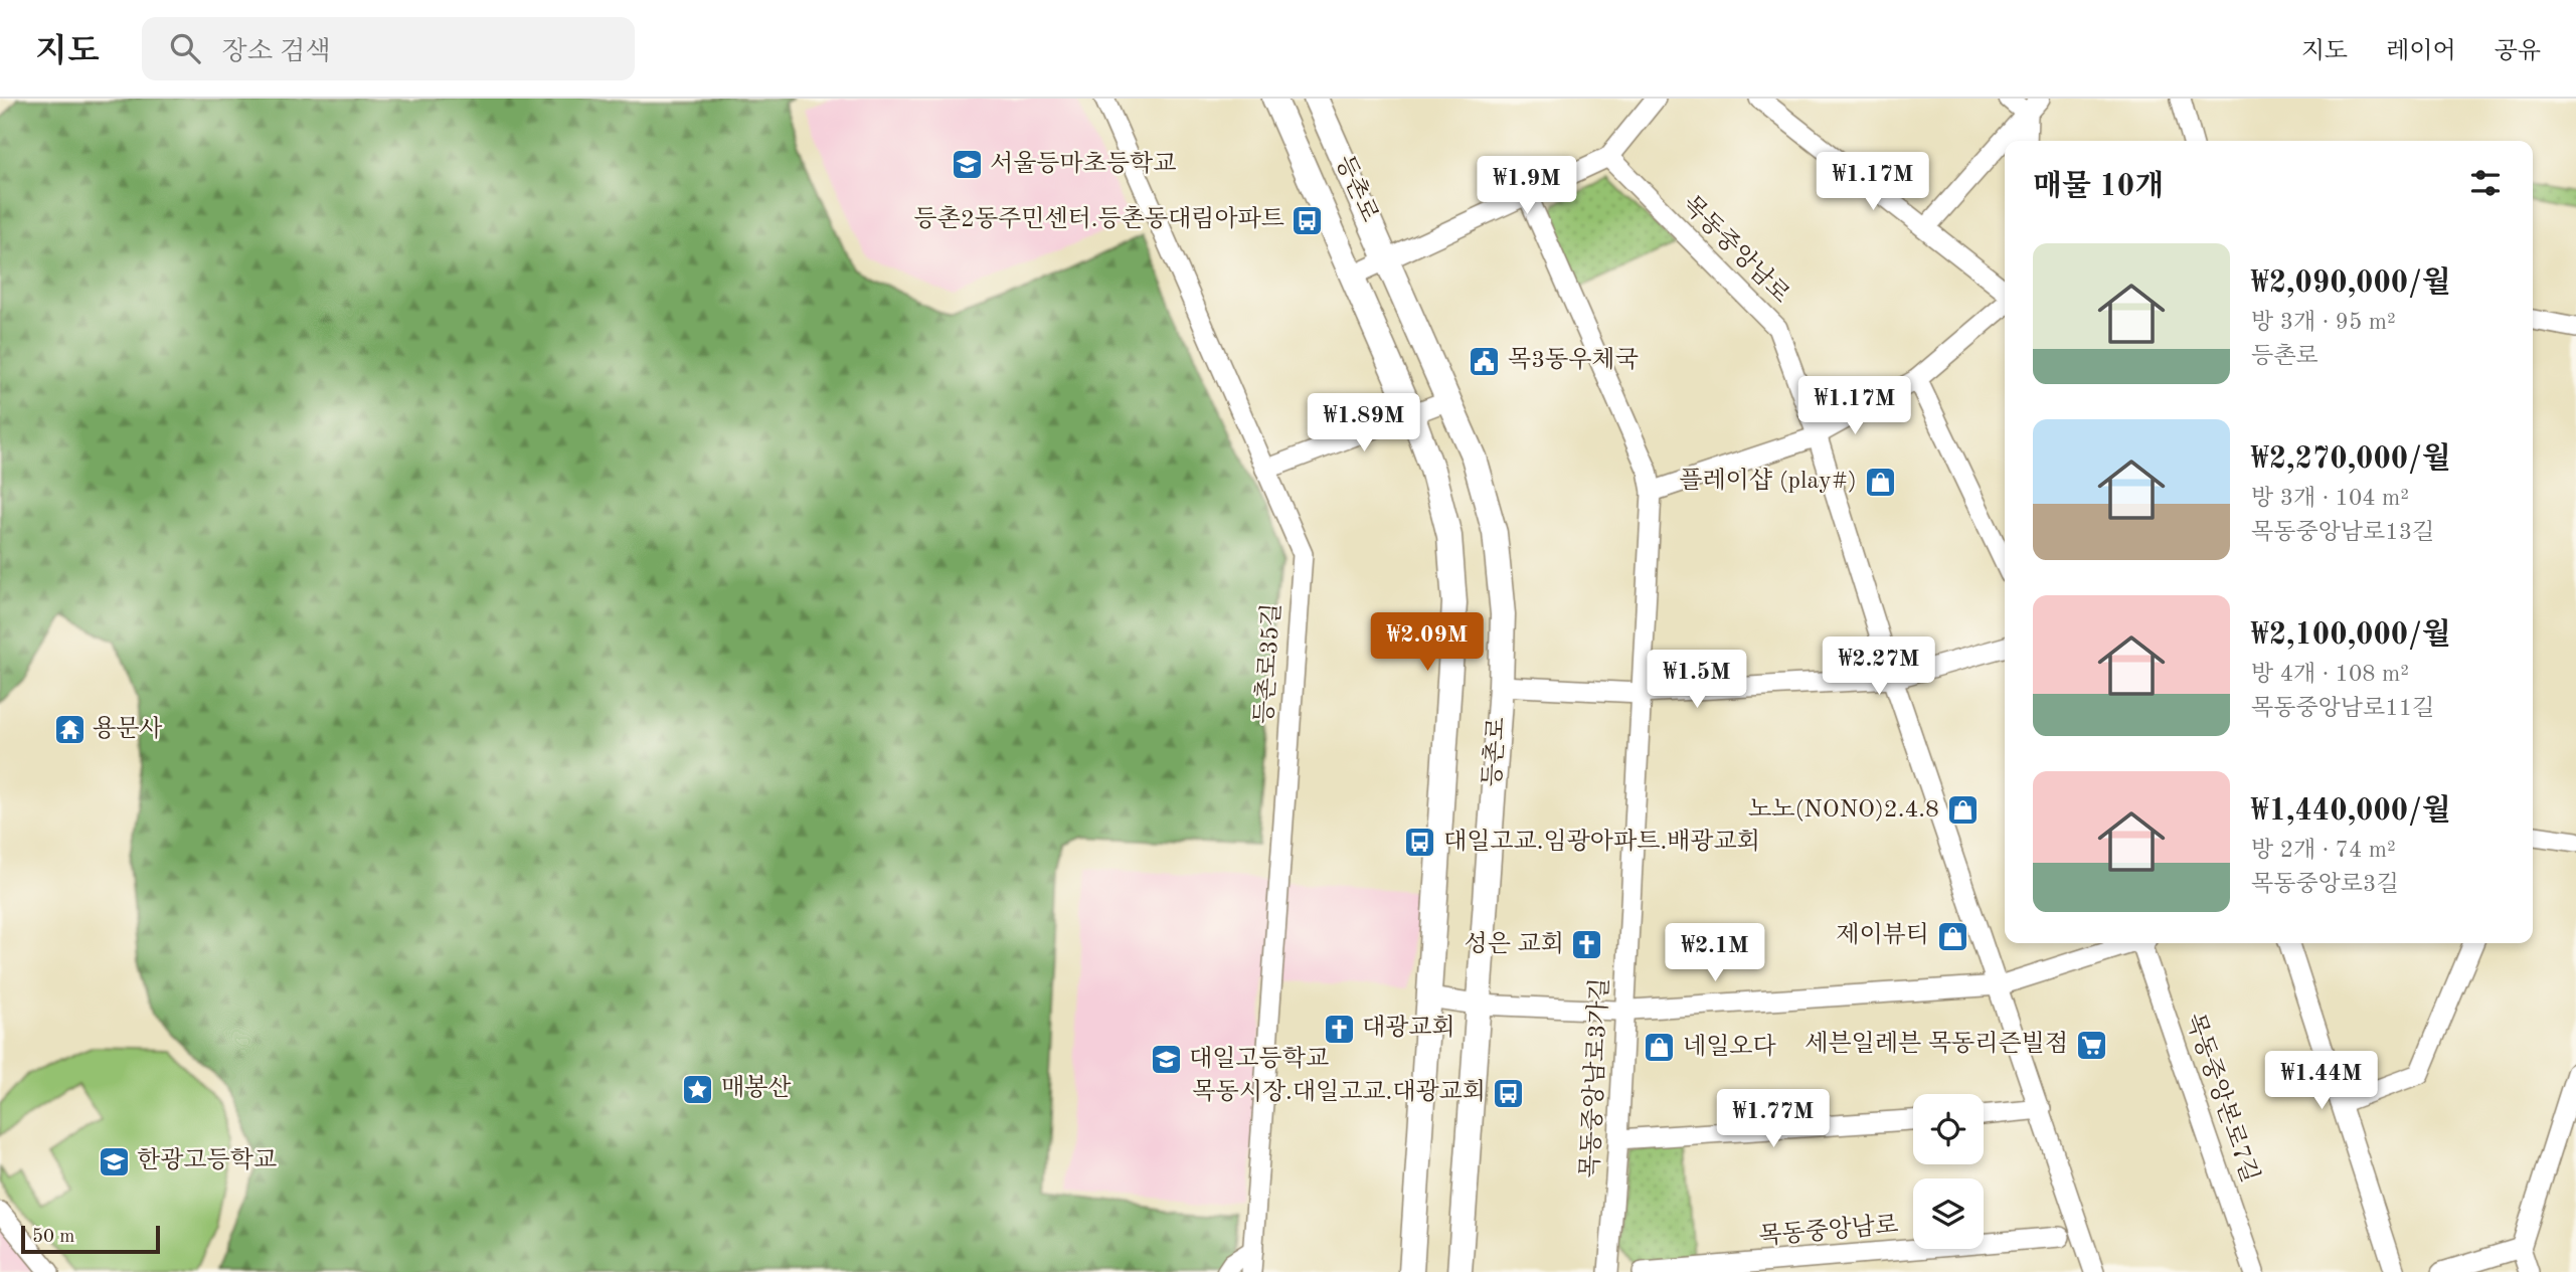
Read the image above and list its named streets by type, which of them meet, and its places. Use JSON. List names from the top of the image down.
{
  "streets": {
    "main road": ["등촌로"],
    "street": [
      "목동중앙남로",
      "등촌로35길",
      "목동중앙남로3가길",
      "목동중앙본로7길"
    ]
  },
  "crossings": [
    ["등촌로", "목동중앙본로7길"],
    ["목동중앙남로", "목동중앙본로7길"],
    ["목동중앙남로3가길", "목동중앙본로7길"]
  ],
  "places": {
    "school or university": ["서울등마초등학교", "대일고등학교", "한광고등학교"],
    "bus stop": ["등촌2동주민센터.등촌동대림아파트", "대일고교.임광아파트.배광교회", "목동시장.대일고교.대광교회"],
    "public building": ["목3동우체국"],
    "shop": [
      "플레이샵 (play#)",
      "노노(NONO)2.4.8",
      "제이뷰티",
      "네일오다"
    ],
    "temple": ["용문사"],
    "church": ["성은 교회", "대광교회"],
    "supermarket": ["세븐일레븐 목동리즌빌점"],
    "place": ["매봉산"]
  },
  "scale_bar": "50 m",
  "page": {
    "header": "지도",
    "search": "장소 검색",
    "nav": ["지도", "레이어", "공유"],
    "heading": "매물 10개",
    "price": [
      "₩1.17M",
      "₩1.9M",
      "₩1.17M",
      "₩1.89M",
      "₩2.09M",
      "₩2.27M",
      "₩1.5M",
      "₩2.1M",
      "₩1.44M",
      "₩1.77M"
    ],
    "list": [
      {
        "name": "₩2,090,000/월",
        "note": "방 3개 · 95 m² · 등촌로"
      },
      {
        "name": "₩2,270,000/월",
        "note": "방 3개 · 104 m² · 목동중앙남로13길"
      },
      {
        "name": "₩2,100,000/월",
        "note": "방 4개 · 108 m² · 목동중앙남로11길"
      },
      {
        "name": "₩1,440,000/월",
        "note": "방 2개 · 74 m² · 목동중앙로3길"
      }
    ],
    "scale": "50 m"
  }
}
